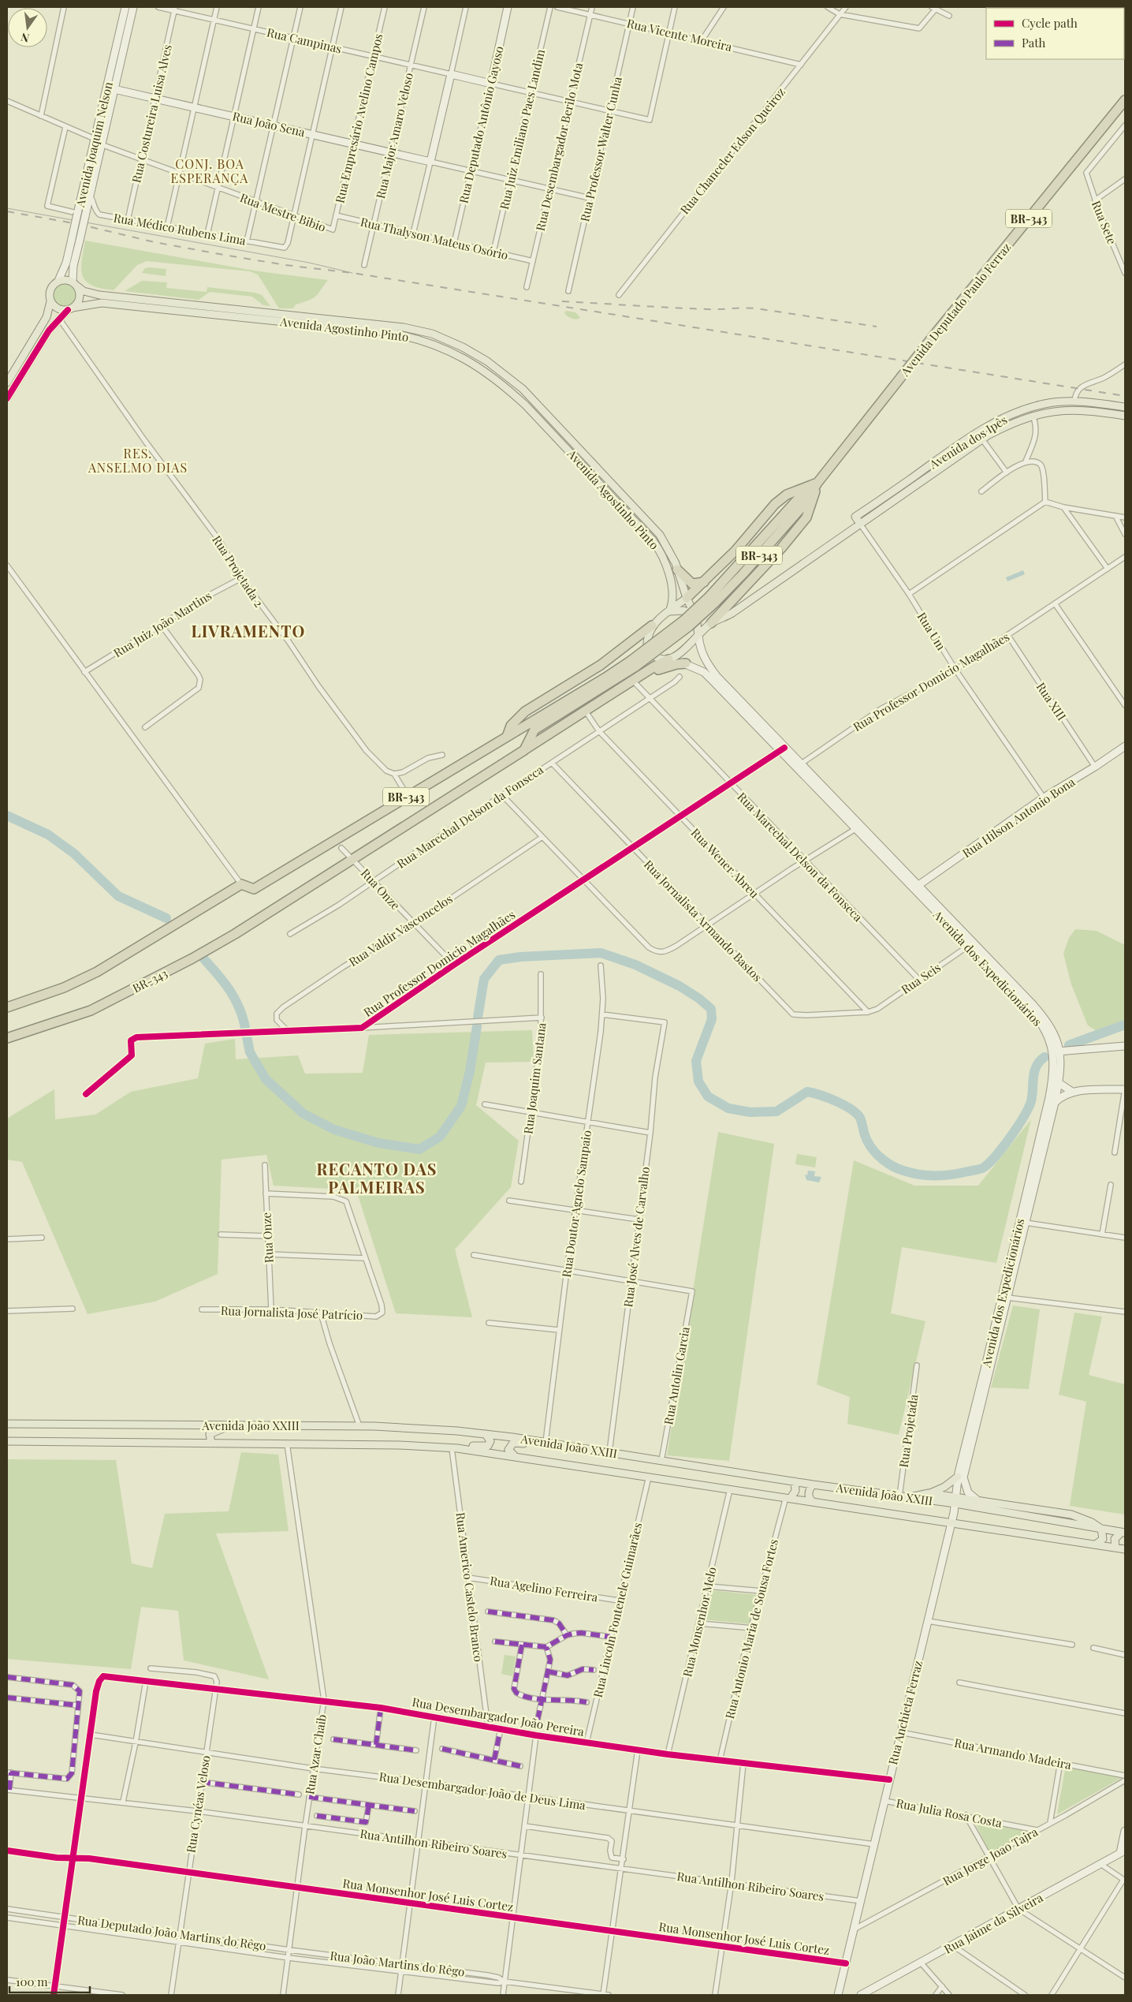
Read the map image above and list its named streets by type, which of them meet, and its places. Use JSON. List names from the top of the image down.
{
  "streets": {
    "highway": ["BR-343", "Avenida Deputado Paulo Ferraz"],
    "main road": [
      "Rua João Sena",
      "Rua Deputado Antônio Gayoso",
      "Avenida Joaquim Nelson",
      "Avenida Agostinho Pinto",
      "Avenida dos Ipês",
      "Rua Hilson Antonio Bona",
      "Avenida dos Expedicionários",
      "Avenida João XXIII",
      "Rua Anchieta Ferraz",
      "Rua Jaime da Silveira"
    ],
    "street": [
      "Rua Vicente Moreira",
      "Rua Campinas",
      "Rua Costureira Luisa Alves",
      "Rua Empresário Avelino Campos",
      "Rua Juiz Emiliano Paes Landim",
      "Rua Major Amaro Veloso",
      "Rua Desembargador Berilo Mota",
      "Rua Professor Walter Cunha",
      "Rua Chanceler Edson Queiroz",
      "Rua Mestre Bibio",
      "Rua Sete",
      "Rua Médico Rubens Lima",
      "Rua Thalyson Mateus Osório",
      "Rua Projetada 2",
      "Rua Juiz João Martins",
      "Rua Um",
      "Rua Professor Domicio Magalhães",
      "Rua XIII",
      "Rua Marechal Delson da Fonseca",
      "Rua Wener Abreu",
      "Rua Onze",
      "Rua Jornalista Armando Bastos",
      "Rua Valdir Vasconcelos",
      "Rua Seis",
      "Rua Joaquim Santana",
      "Rua Doutor Agnelo Sampaio",
      "Rua José Alves de Carvalho",
      "Rua Jornalista José Patrício",
      "Rua Antolin Garcia",
      "Rua Projetada",
      "Rua Americo Castelo Branco",
      "Rua Agelino Ferreira",
      "Rua Lincoln Fontenele Guimarães",
      "Rua Monsenhor Melo",
      "Rua Antonio Maria de Sousa Fortes",
      "Rua Desembargador João Pereira",
      "Rua Armando Madeira",
      "Rua Azar Chaib",
      "Rua Desembargador João de Deus Lima",
      "Rua Cynéas Veloso",
      "Rua Julia Rosa Costa",
      "Rua Antilhon Ribeiro Soares",
      "Rua Jorge Joao Tajra",
      "Rua Monsenhor José Luis Cortez",
      "Rua Deputado João Martins do Rêgo",
      "Rua João Martins do Rêgo"
    ]
  },
  "crossings": [
    ["Rua Vicente Moreira", "Rua Desembargador Berilo Mota"],
    ["Rua Vicente Moreira", "Rua Professor Walter Cunha"],
    ["Rua Vicente Moreira", "Rua Chanceler Edson Queiroz"],
    ["Rua Campinas", "Rua Costureira Luisa Alves"],
    ["Rua Campinas", "Rua Empresário Avelino Campos"],
    ["Rua Campinas", "Rua Major Amaro Veloso"],
    ["Rua Costureira Luisa Alves", "Rua João Sena"],
    ["Rua Costureira Luisa Alves", "Rua Mestre Bibio"],
    ["Rua Costureira Luisa Alves", "Rua Médico Rubens Lima"],
    ["Rua Empresário Avelino Campos", "Rua João Sena"],
    ["Rua Empresário Avelino Campos", "Rua Mestre Bibio"],
    ["Rua Empresário Avelino Campos", "Rua Thalyson Mateus Osório"],
    ["Rua João Sena", "Rua Major Amaro Veloso"],
    ["Rua João Sena", "Avenida Joaquim Nelson"],
    ["Rua Deputado Antônio Gayoso", "Rua Thalyson Mateus Osório"],
    ["Rua Juiz Emiliano Paes Landim", "Rua Thalyson Mateus Osório"],
    ["Rua Major Amaro Veloso", "Rua Thalyson Mateus Osório"],
    ["Avenida Joaquim Nelson", "Rua Mestre Bibio"],
    ["Avenida Joaquim Nelson", "Rua Médico Rubens Lima"],
    ["Avenida Joaquim Nelson", "Avenida Agostinho Pinto"],
    ["Rua Desembargador Berilo Mota", "Rua Thalyson Mateus Osório"],
    ["Rua Mestre Bibio", "Rua Médico Rubens Lima"],
    ["BR-343", "Avenida Deputado Paulo Ferraz"],
    ["BR-343", "Rua Onze"],
    ["Avenida Agostinho Pinto", "Avenida dos Ipês"],
    ["Avenida dos Ipês", "Rua Um"],
    ["Rua Projetada 2", "Rua Juiz João Martins"],
    ["Rua Um", "Rua Professor Domicio Magalhães"],
    ["Rua Um", "Rua Hilson Antonio Bona"],
    ["Rua Professor Domicio Magalhães", "Rua XIII"],
    ["Rua Professor Domicio Magalhães", "Rua Marechal Delson da Fonseca"],
    ["Rua Professor Domicio Magalhães", "Rua Wener Abreu"],
    ["Rua Professor Domicio Magalhães", "Rua Onze"],
    ["Rua Professor Domicio Magalhães", "Rua Jornalista Armando Bastos"],
    ["Rua Professor Domicio Magalhães", "Rua Valdir Vasconcelos"],
    ["Rua Professor Domicio Magalhães", "Avenida dos Expedicionários"],
    ["Rua XIII", "Rua Hilson Antonio Bona"],
    ["Rua Marechal Delson da Fonseca", "Rua Wener Abreu"],
    ["Rua Marechal Delson da Fonseca", "Rua Onze"],
    ["Rua Marechal Delson da Fonseca", "Rua Jornalista Armando Bastos"],
    ["Rua Marechal Delson da Fonseca", "Rua Seis"],
    ["Rua Hilson Antonio Bona", "Avenida dos Expedicionários"],
    ["Rua Wener Abreu", "Rua Jornalista Armando Bastos"],
    ["Rua Wener Abreu", "Rua Seis"],
    ["Rua Onze", "Rua Valdir Vasconcelos"],
    ["Rua Onze", "Rua Jornalista José Patrício"],
    ["Rua Jornalista Armando Bastos", "Rua Seis"],
    ["Avenida dos Expedicionários", "Rua Seis"],
    ["Avenida dos Expedicionários", "Avenida João XXIII"],
    ["Avenida dos Expedicionários", "Rua Anchieta Ferraz"],
    ["Rua Doutor Agnelo Sampaio", "Rua José Alves de Carvalho"],
    ["Rua Doutor Agnelo Sampaio", "Avenida João XXIII"],
    ["Rua José Alves de Carvalho", "Rua Antolin Garcia"],
    ["Rua José Alves de Carvalho", "Avenida João XXIII"],
    ["Rua Antolin Garcia", "Avenida João XXIII"],
    ["Avenida João XXIII", "Rua Projetada"],
    ["Avenida João XXIII", "Rua Americo Castelo Branco"],
    ["Avenida João XXIII", "Rua Lincoln Fontenele Guimarães"],
    ["Avenida João XXIII", "Rua Monsenhor Melo"],
    ["Avenida João XXIII", "Rua Antonio Maria de Sousa Fortes"],
    ["Avenida João XXIII", "Rua Anchieta Ferraz"],
    ["Avenida João XXIII", "Rua Azar Chaib"],
    ["Rua Americo Castelo Branco", "Rua Agelino Ferreira"],
    ["Rua Americo Castelo Branco", "Rua Desembargador João Pereira"],
    ["Rua Agelino Ferreira", "Rua Lincoln Fontenele Guimarães"],
    ["Rua Lincoln Fontenele Guimarães", "Rua Desembargador João Pereira"],
    ["Rua Monsenhor Melo", "Rua Desembargador João Pereira"],
    ["Rua Antonio Maria de Sousa Fortes", "Rua Desembargador João Pereira"],
    ["Rua Anchieta Ferraz", "Rua Desembargador João Pereira"],
    ["Rua Anchieta Ferraz", "Rua Armando Madeira"],
    ["Rua Anchieta Ferraz", "Rua Desembargador João de Deus Lima"],
    ["Rua Anchieta Ferraz", "Rua Julia Rosa Costa"],
    ["Rua Anchieta Ferraz", "Rua Antilhon Ribeiro Soares"],
    ["Rua Anchieta Ferraz", "Rua Jorge Joao Tajra"],
    ["Rua Anchieta Ferraz", "Rua Monsenhor José Luis Cortez"],
    ["Rua Desembargador João Pereira", "Rua Azar Chaib"],
    ["Rua Desembargador João Pereira", "Rua Desembargador João de Deus Lima"],
    ["Rua Desembargador João Pereira", "Rua Cynéas Veloso"],
    ["Rua Azar Chaib", "Rua Desembargador João de Deus Lima"],
    ["Rua Azar Chaib", "Rua Antilhon Ribeiro Soares"],
    ["Rua Azar Chaib", "Rua Monsenhor José Luis Cortez"],
    ["Rua Azar Chaib", "Rua Deputado João Martins do Rêgo"],
    ["Rua Azar Chaib", "Rua João Martins do Rêgo"],
    ["Rua Desembargador João de Deus Lima", "Rua Cynéas Veloso"],
    ["Rua Cynéas Veloso", "Rua Antilhon Ribeiro Soares"],
    ["Rua Cynéas Veloso", "Rua Monsenhor José Luis Cortez"],
    ["Rua Cynéas Veloso", "Rua Deputado João Martins do Rêgo"],
    ["Rua Julia Rosa Costa", "Rua Jorge Joao Tajra"],
    ["Rua Deputado João Martins do Rêgo", "Rua João Martins do Rêgo"]
  ],
  "districts": [
    "CONJ. BOA ESPERANÇA",
    "RES. ANSELMO DIAS",
    "LIVRAMENTO",
    "RECANTO DAS PALMEIRAS"
  ],
  "legend": ["Cycle path", "Path"],
  "scale_bar": "100 m",
  "north": "bottom"
}
